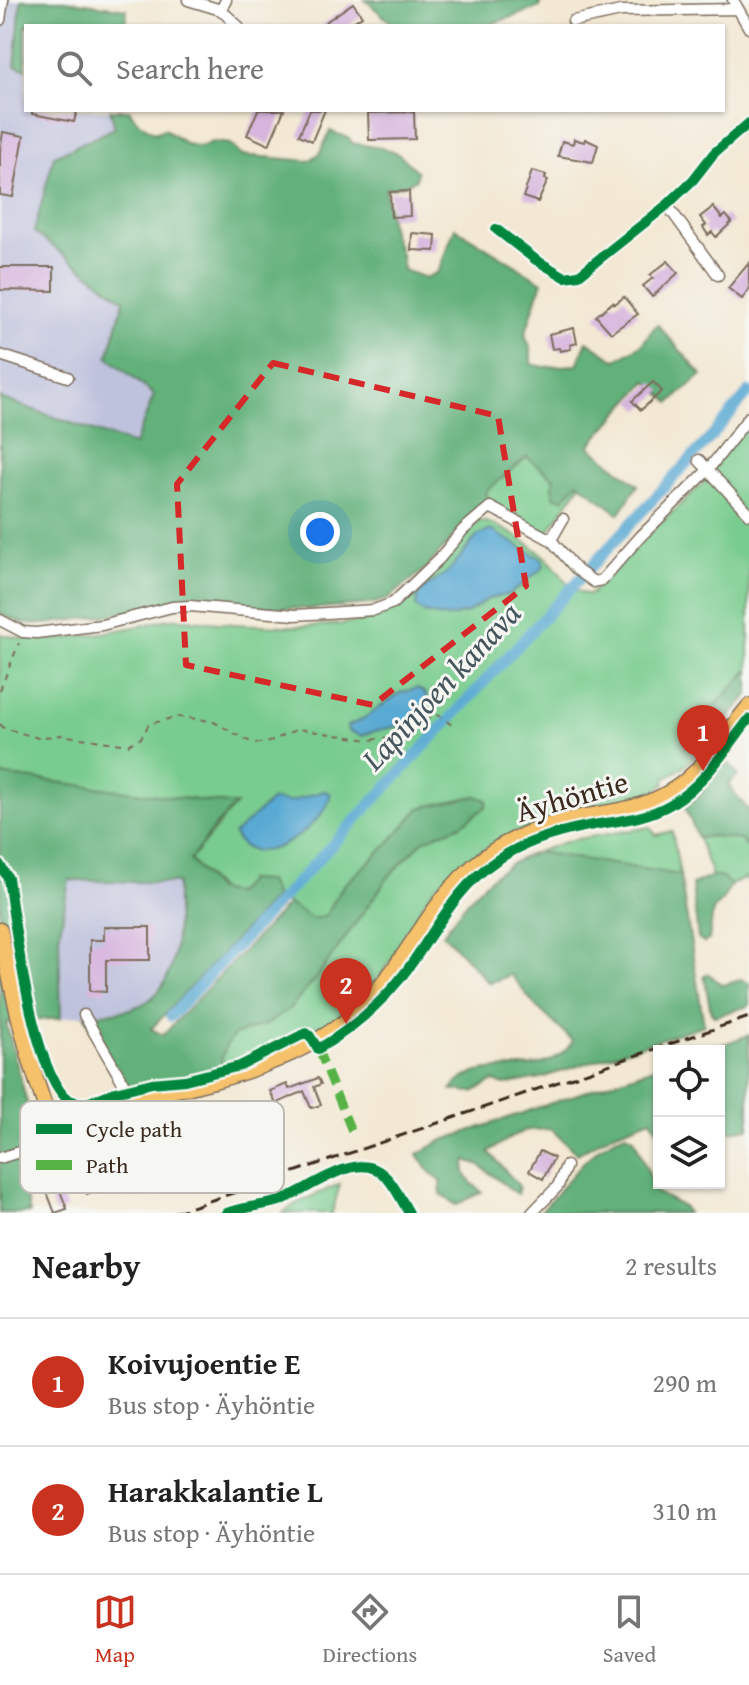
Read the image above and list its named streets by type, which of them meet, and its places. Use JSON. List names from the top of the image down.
{
  "streets": {
    "main road": ["Äyhöntie"]
  },
  "water": ["Lapinjoen kanava"],
  "legend": ["Cycle path", "Path"],
  "page": {
    "search": "Search here",
    "pins": ["1", "2"],
    "heading": ["Nearby", "2 results"],
    "list": [
      {
        "mark": "1",
        "name": "Koivujoentie E",
        "note": "Bus stop · Äyhöntie",
        "value": "290 m"
      },
      {
        "mark": "2",
        "name": "Harakkalantie L",
        "note": "Bus stop · Äyhöntie",
        "value": "310 m"
      }
    ],
    "nav": ["Map", "Directions", "Saved"]
  }
}
